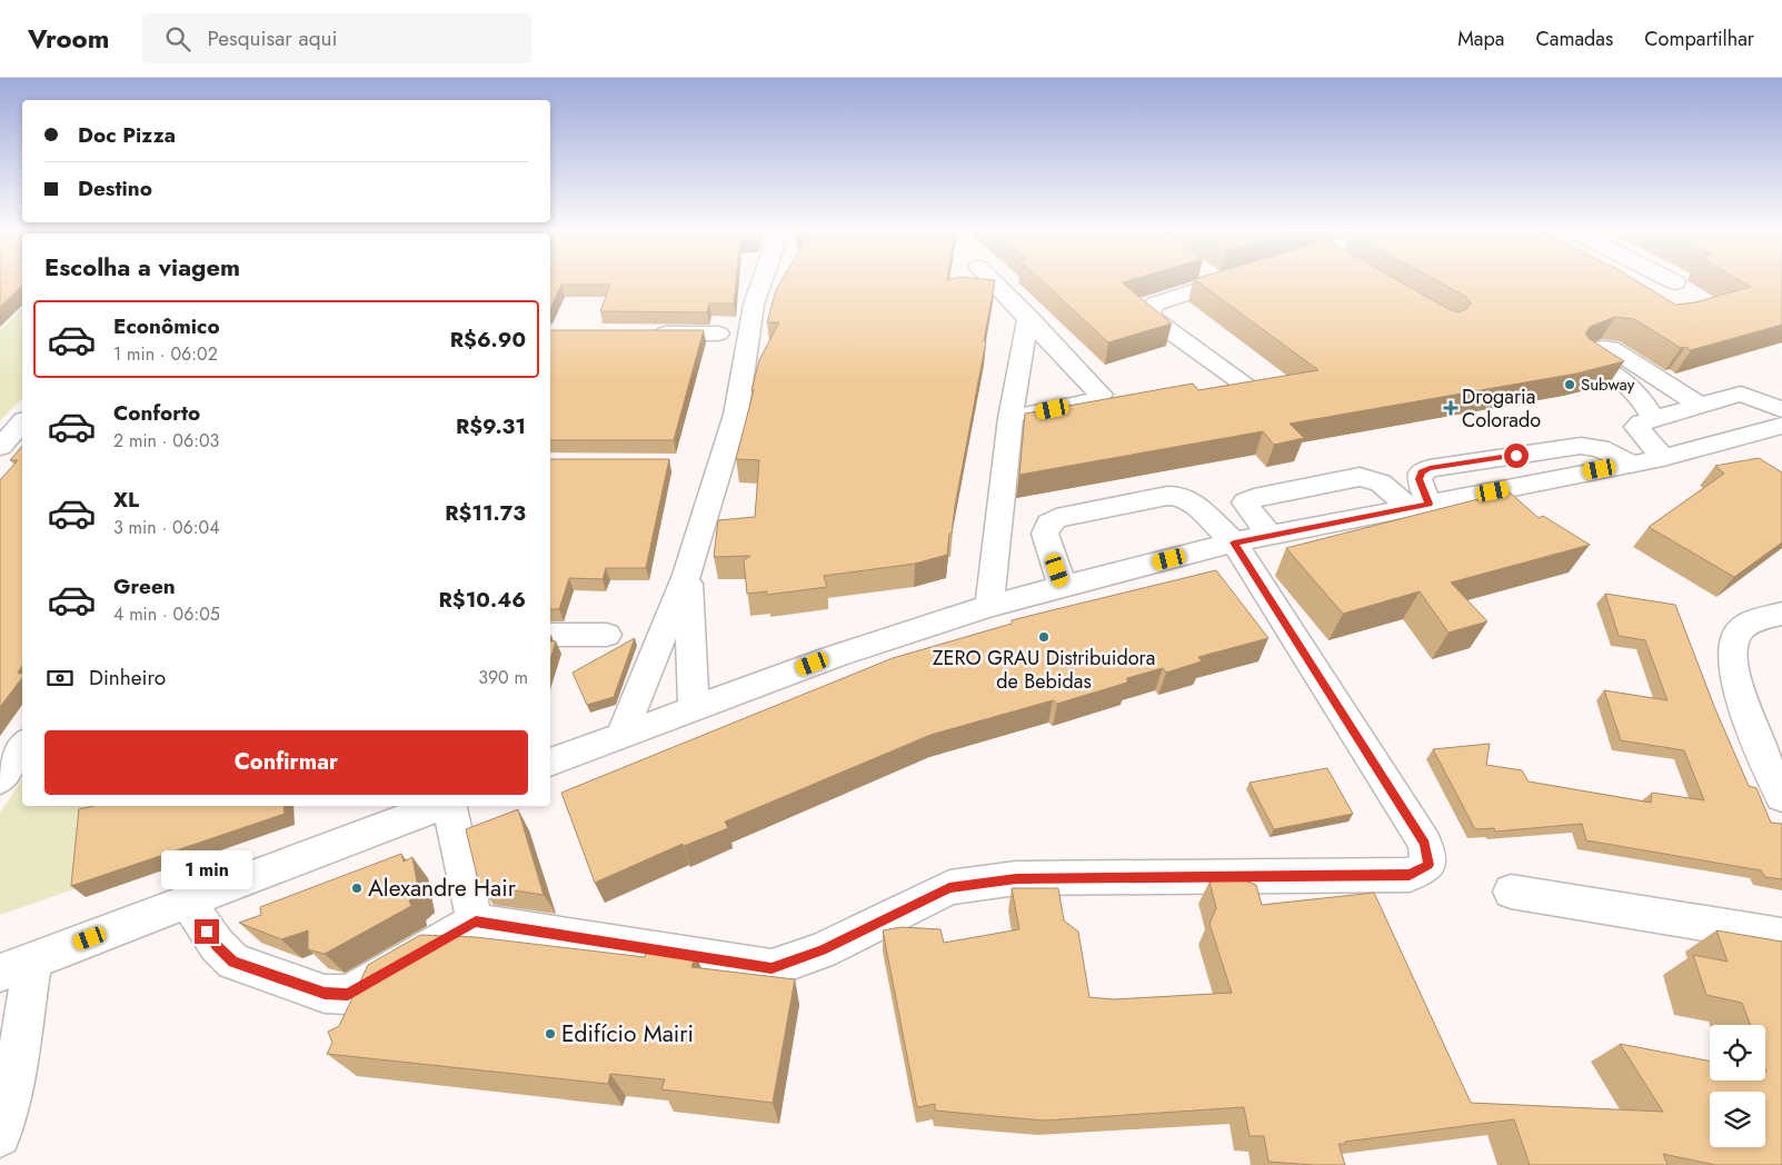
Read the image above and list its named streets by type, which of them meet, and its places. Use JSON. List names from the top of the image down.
{
  "places": {
    "other": [
      "Subway",
      "ZERO GRAU Distribuidora de Bebidas",
      "Alexandre Hair",
      "Edifício Mairi"
    ],
    "health": ["Drogaria Colorado"]
  },
  "page": {
    "header": "Vroom",
    "search": "Pesquisar aqui",
    "nav": ["Mapa", "Camadas", "Compartilhar"],
    "banner": ["Doc Pizza", "Destino"],
    "heading": "Escolha a viagem",
    "list": [
      {
        "name": "Econômico",
        "note": "1 min · 06:02",
        "value": "R$6.90"
      },
      {
        "name": "Conforto",
        "note": "2 min · 06:03",
        "value": "R$9.31"
      },
      {
        "name": "XL",
        "note": "3 min · 06:04",
        "value": "R$11.73"
      },
      {
        "name": "Green",
        "note": "4 min · 06:05",
        "value": "R$10.46"
      }
    ],
    "pay": ["Dinheiro", "390 m"],
    "buttons": "Confirmar",
    "bubble": "1 min"
  }
}
